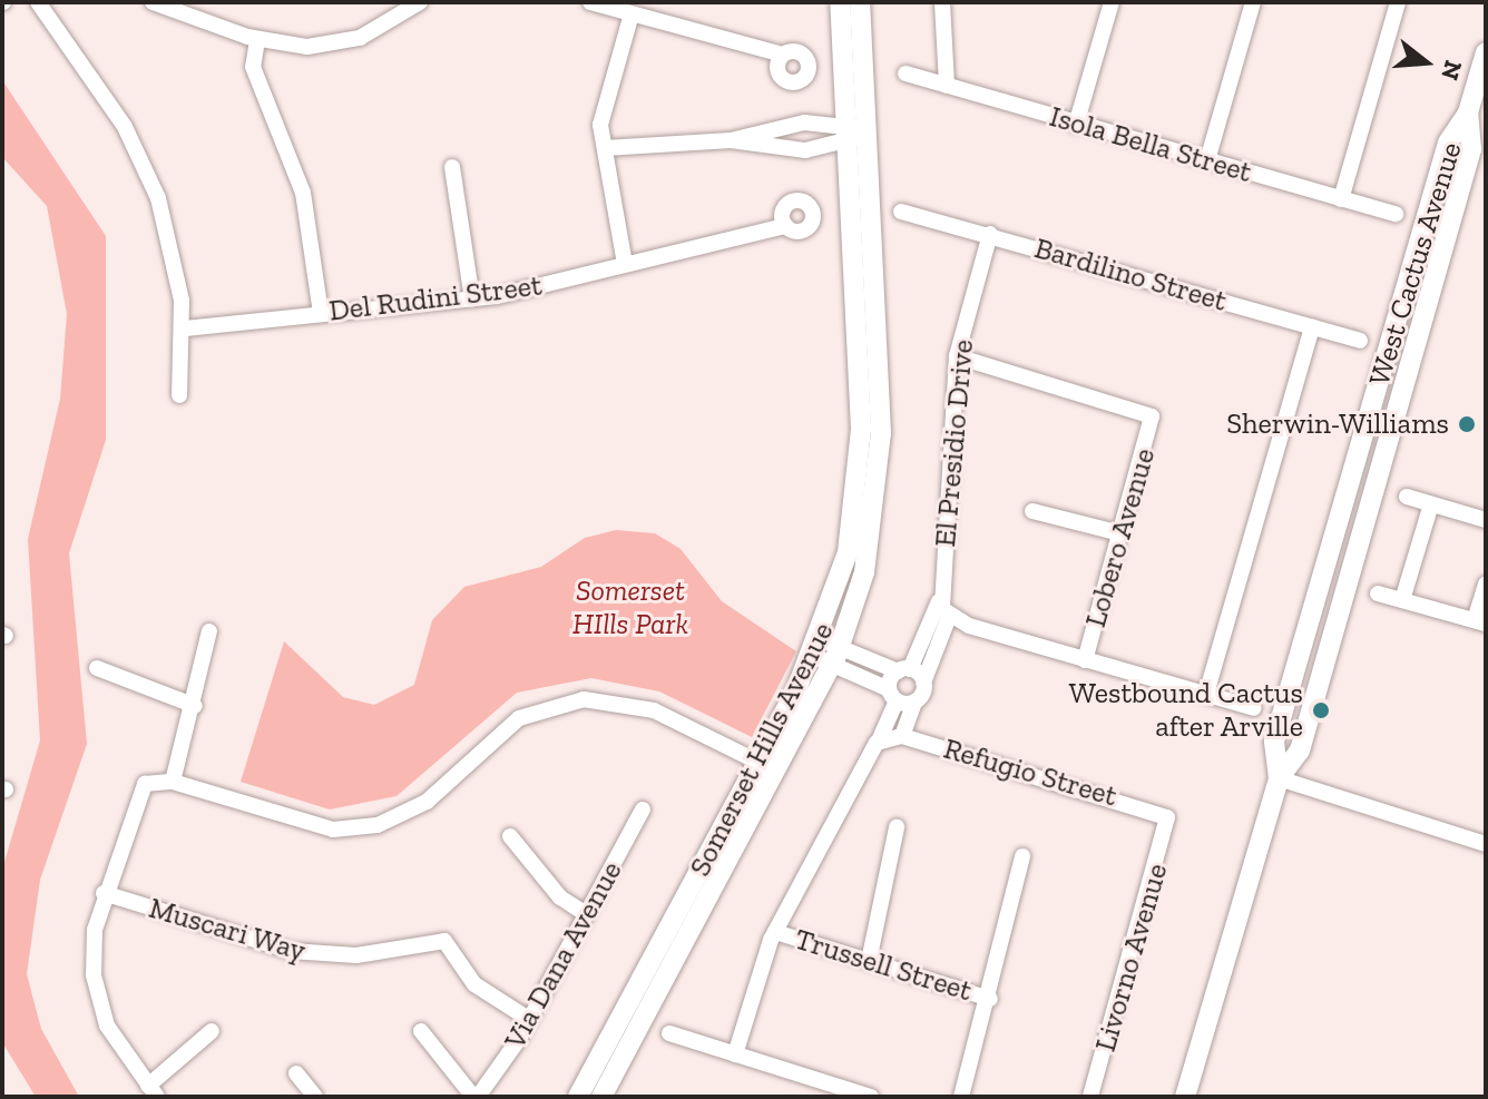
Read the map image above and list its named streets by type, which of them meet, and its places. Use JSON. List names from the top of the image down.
{
  "streets": {
    "main road": ["West Cactus Avenue", "Somerset Hills Avenue"],
    "street": [
      "Isola Bella Street",
      "Bardilino Street",
      "Del Rudini Street",
      "El Presidio Drive",
      "Lobero Avenue",
      "Refugio Street",
      "Muscari Way",
      "Via Dana Avenue",
      "Livorno Avenue",
      "Trussell Street"
    ]
  },
  "crossings": [
    ["Bardilino Street", "El Presidio Drive"],
    ["El Presidio Drive", "Lobero Avenue"],
    ["Refugio Street", "Livorno Avenue"],
    ["Muscari Way", "Via Dana Avenue"]
  ],
  "parks": ["Somerset HIlls Park"],
  "places": ["Sherwin-Williams", "Westbound Cactus after Arville"],
  "north": "right"
}
